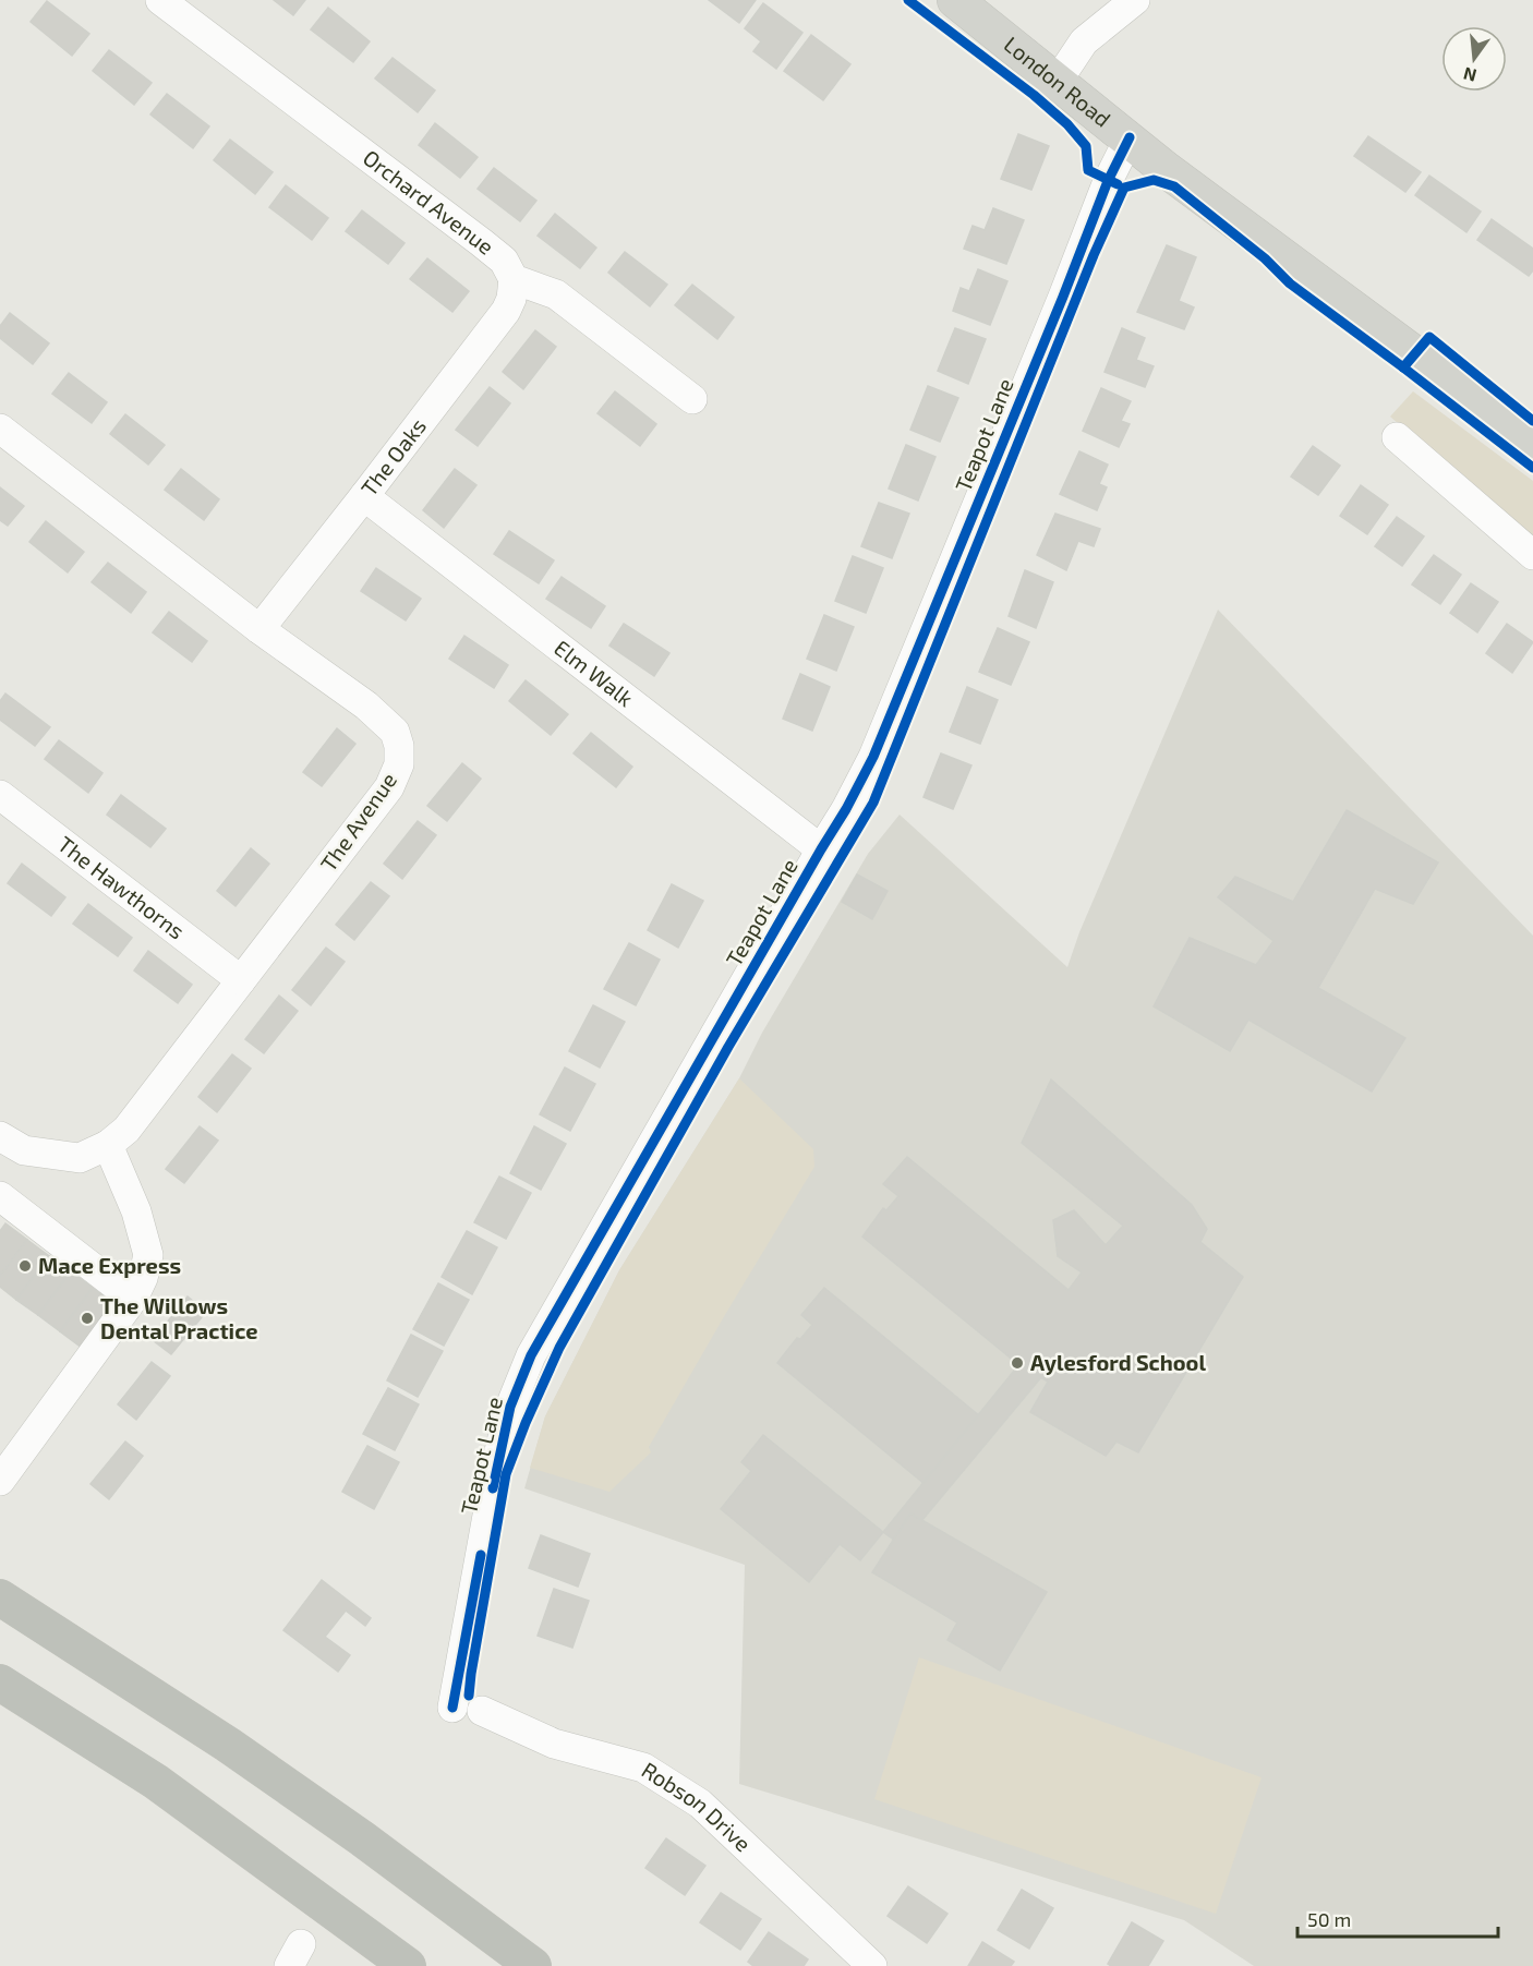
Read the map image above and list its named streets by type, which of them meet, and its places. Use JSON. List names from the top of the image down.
{
  "streets": {
    "main road": ["London Road"],
    "street": [
      "Orchard Avenue",
      "Teapot Lane",
      "The Oaks",
      "Elm Walk",
      "The Avenue",
      "The Hawthorns",
      "Robson Drive"
    ]
  },
  "crossings": [
    ["London Road", "Teapot Lane"],
    ["Orchard Avenue", "The Oaks"],
    ["Teapot Lane", "Elm Walk"],
    ["Teapot Lane", "Robson Drive"],
    ["The Oaks", "Elm Walk"],
    ["The Oaks", "The Avenue"],
    ["The Avenue", "The Hawthorns"]
  ],
  "places": ["Mace Express", "The Willows Dental Practice", "Aylesford School"],
  "scale_bar": "50 m",
  "north": "bottom"
}
